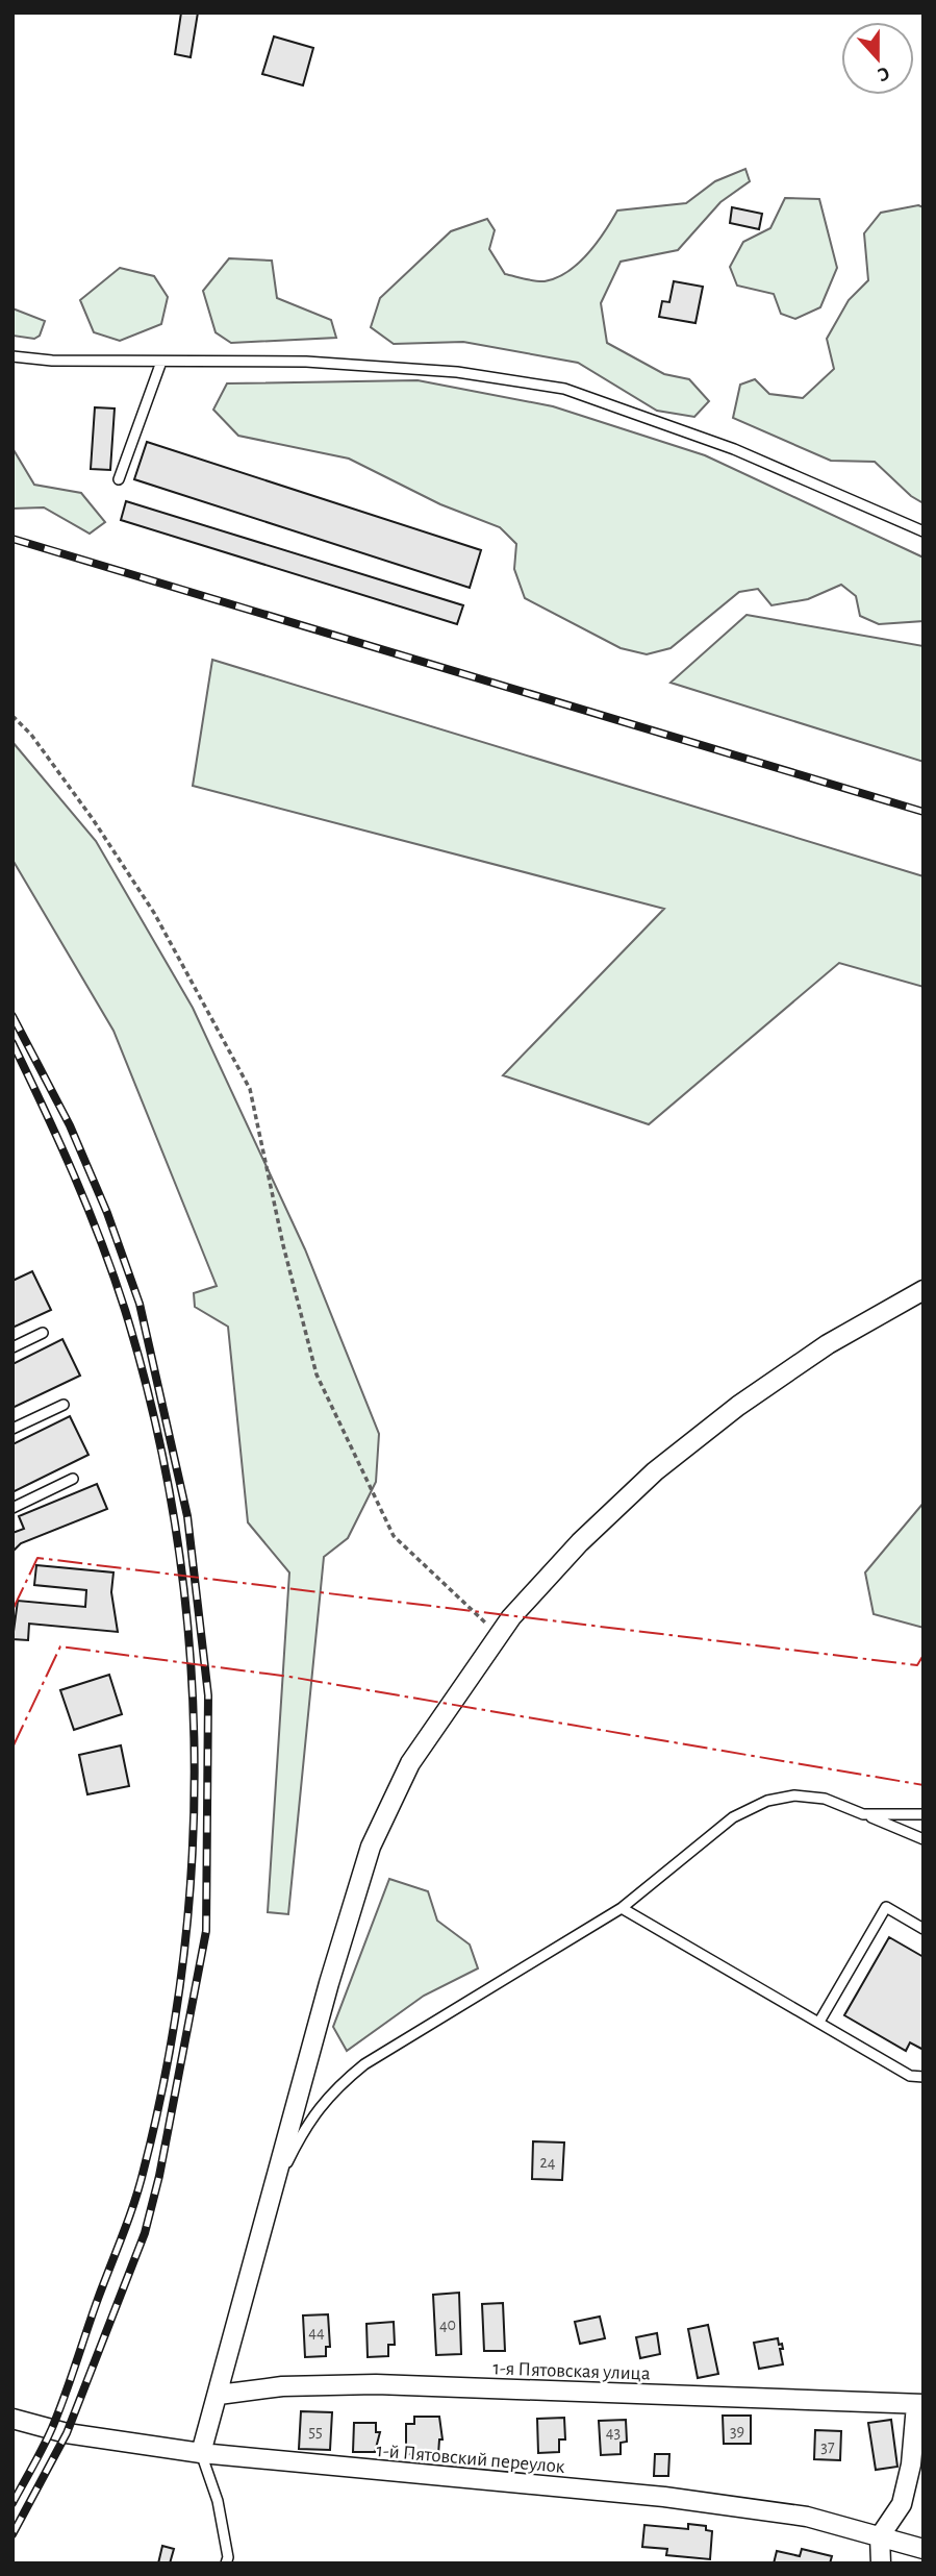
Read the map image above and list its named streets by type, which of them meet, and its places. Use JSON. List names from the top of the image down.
{
  "streets": {
    "street": ["1-я Пятовская улица", "1-й Пятовский переулок"]
  },
  "house_numbers": [
    "24",
    "40",
    "44",
    "55",
    "39",
    "43",
    "37"
  ],
  "north": "bottom"
}
